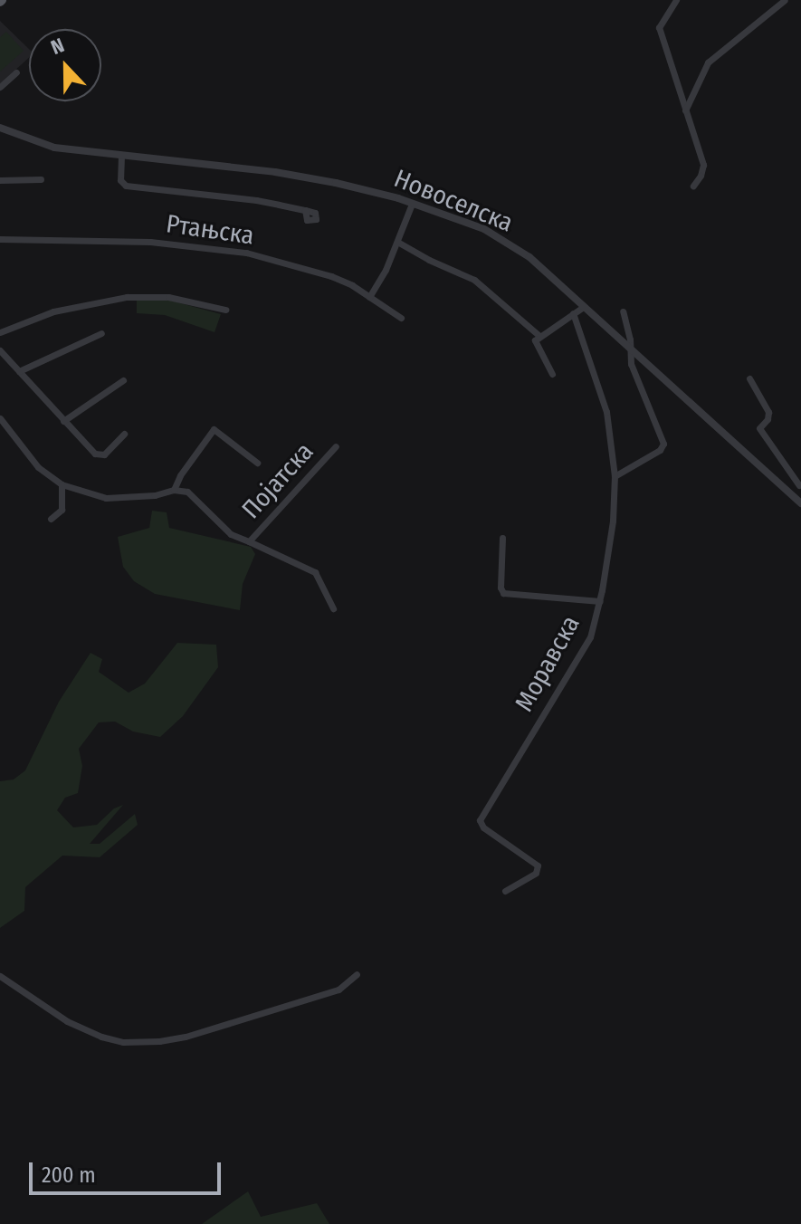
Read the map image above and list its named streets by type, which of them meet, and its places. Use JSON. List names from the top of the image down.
{
  "streets": {
    "street": [
      "Новоселска",
      "Ртањска",
      "Појатска",
      "Моравска"
    ]
  },
  "scale_bar": "200 m",
  "north": "top"
}
